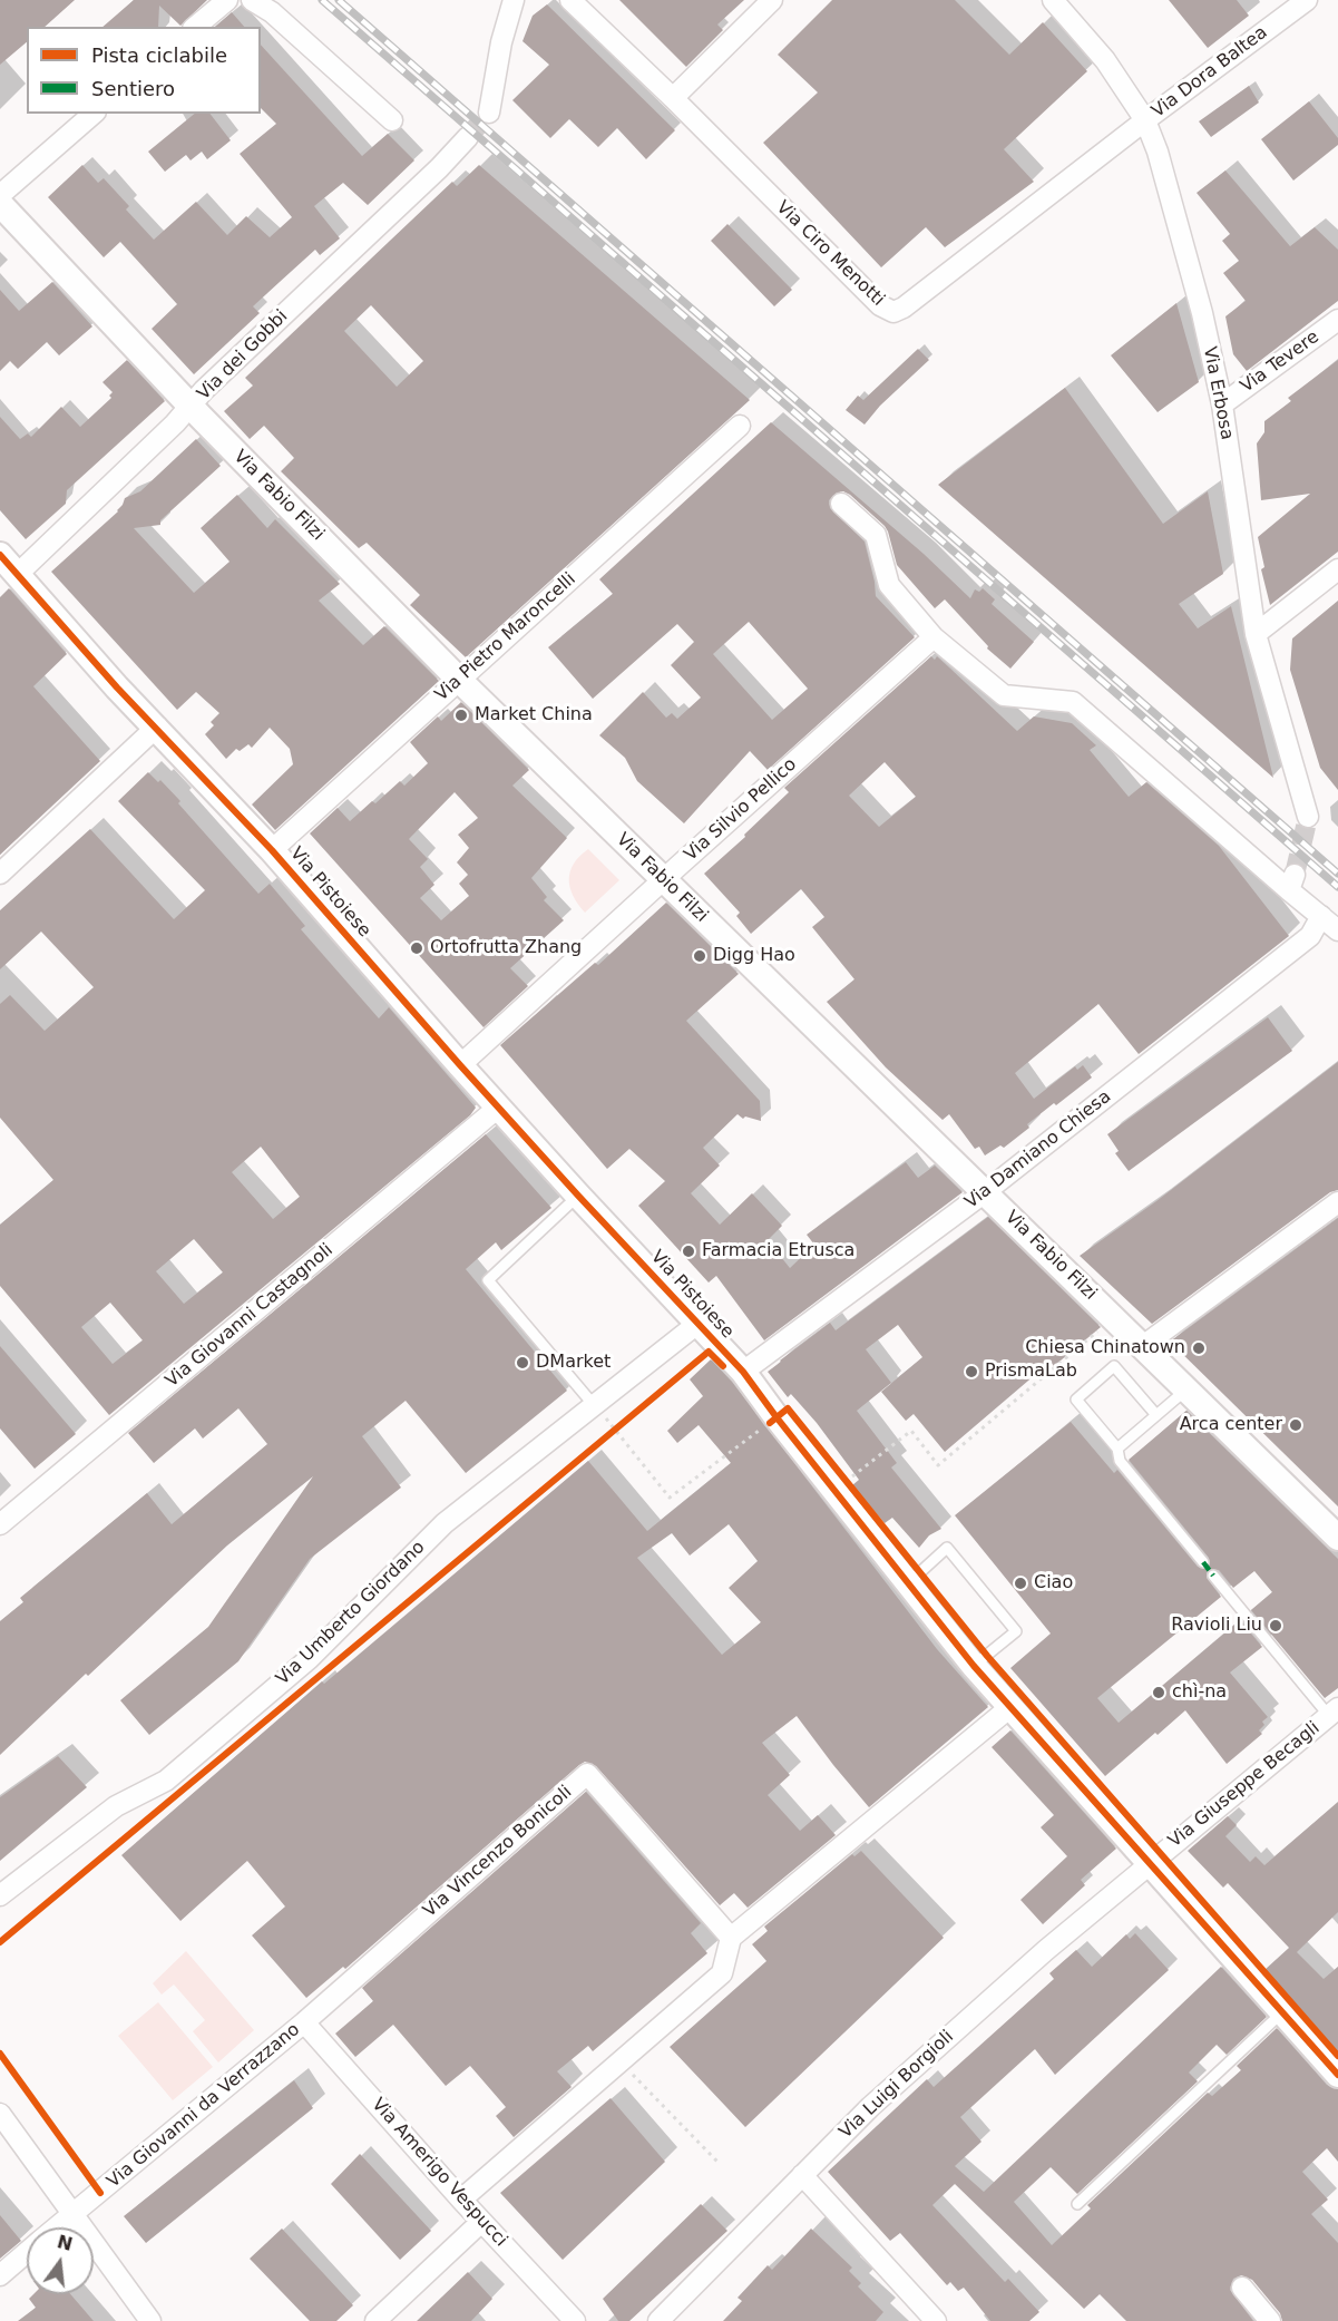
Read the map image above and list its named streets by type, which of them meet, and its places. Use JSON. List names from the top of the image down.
{
  "streets": {
    "street": [
      "Via Dora Baltea",
      "Via Ciro Menotti",
      "Via dei Gobbi",
      "Via Tevere",
      "Via Erbosa",
      "Via Fabio Filzi",
      "Via Pietro Maroncelli",
      "Via Silvio Pellico",
      "Via Pistoiese",
      "Via Damiano Chiesa",
      "Via Giovanni Castagnoli",
      "Via Umberto Giordano",
      "Via Giuseppe Becagli",
      "Via Vincenzo Bonicoli",
      "Via Luigi Borgioli",
      "Via Giovanni da Verrazzano",
      "Via Amerigo Vespucci"
    ]
  },
  "crossings": [
    ["Via Dora Baltea", "Via Ciro Menotti"],
    ["Via Dora Baltea", "Via Erbosa"],
    ["Via Ciro Menotti", "Via Erbosa"],
    ["Via dei Gobbi", "Via Fabio Filzi"],
    ["Via dei Gobbi", "Via Pistoiese"],
    ["Via Tevere", "Via Erbosa"],
    ["Via Fabio Filzi", "Via Pietro Maroncelli"],
    ["Via Fabio Filzi", "Via Silvio Pellico"],
    ["Via Fabio Filzi", "Via Damiano Chiesa"],
    ["Via Pietro Maroncelli", "Via Pistoiese"],
    ["Via Silvio Pellico", "Via Pistoiese"],
    ["Via Pistoiese", "Via Damiano Chiesa"],
    ["Via Pistoiese", "Via Giovanni Castagnoli"],
    ["Via Pistoiese", "Via Umberto Giordano"],
    ["Via Pistoiese", "Via Giuseppe Becagli"],
    ["Via Pistoiese", "Via Luigi Borgioli"],
    ["Via Giuseppe Becagli", "Via Luigi Borgioli"],
    ["Via Vincenzo Bonicoli", "Via Giovanni da Verrazzano"],
    ["Via Vincenzo Bonicoli", "Via Amerigo Vespucci"],
    ["Via Giovanni da Verrazzano", "Via Amerigo Vespucci"]
  ],
  "places": [
    "Market China",
    "Ortofrutta Zhang",
    "Digg Hao",
    "Farmacia Etrusca",
    "Chiesa Chinatown",
    "DMarket",
    "PrismaLab",
    "Arca center",
    "Ciao",
    "Ravioli Liu",
    "chì-na"
  ],
  "legend": ["Pista ciclabile", "Sentiero"],
  "north": "top"
}
